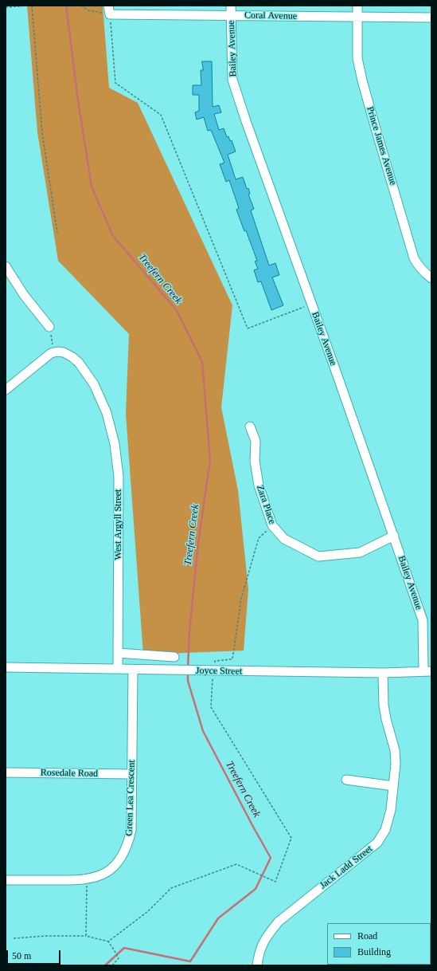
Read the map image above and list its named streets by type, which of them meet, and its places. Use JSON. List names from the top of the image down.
{
  "streets": {
    "street": [
      "Coral Avenue",
      "Bailey Avenue",
      "Prince James Avenue",
      "Zara Place",
      "West Argyll Street",
      "Joyce Street",
      "Rosedale Road",
      "Green Lea Crescent",
      "Jack Ladd Street"
    ]
  },
  "crossings": [
    ["Coral Avenue", "Bailey Avenue"],
    ["Coral Avenue", "Prince James Avenue"],
    ["Bailey Avenue", "Zara Place"],
    ["Bailey Avenue", "Joyce Street"],
    ["West Argyll Street", "Joyce Street"],
    ["Joyce Street", "Green Lea Crescent"],
    ["Joyce Street", "Jack Ladd Street"],
    ["Rosedale Road", "Green Lea Crescent"]
  ],
  "water": ["Treefern Creek"],
  "legend": ["Road", "Building"],
  "scale_bar": "50 m"
}
